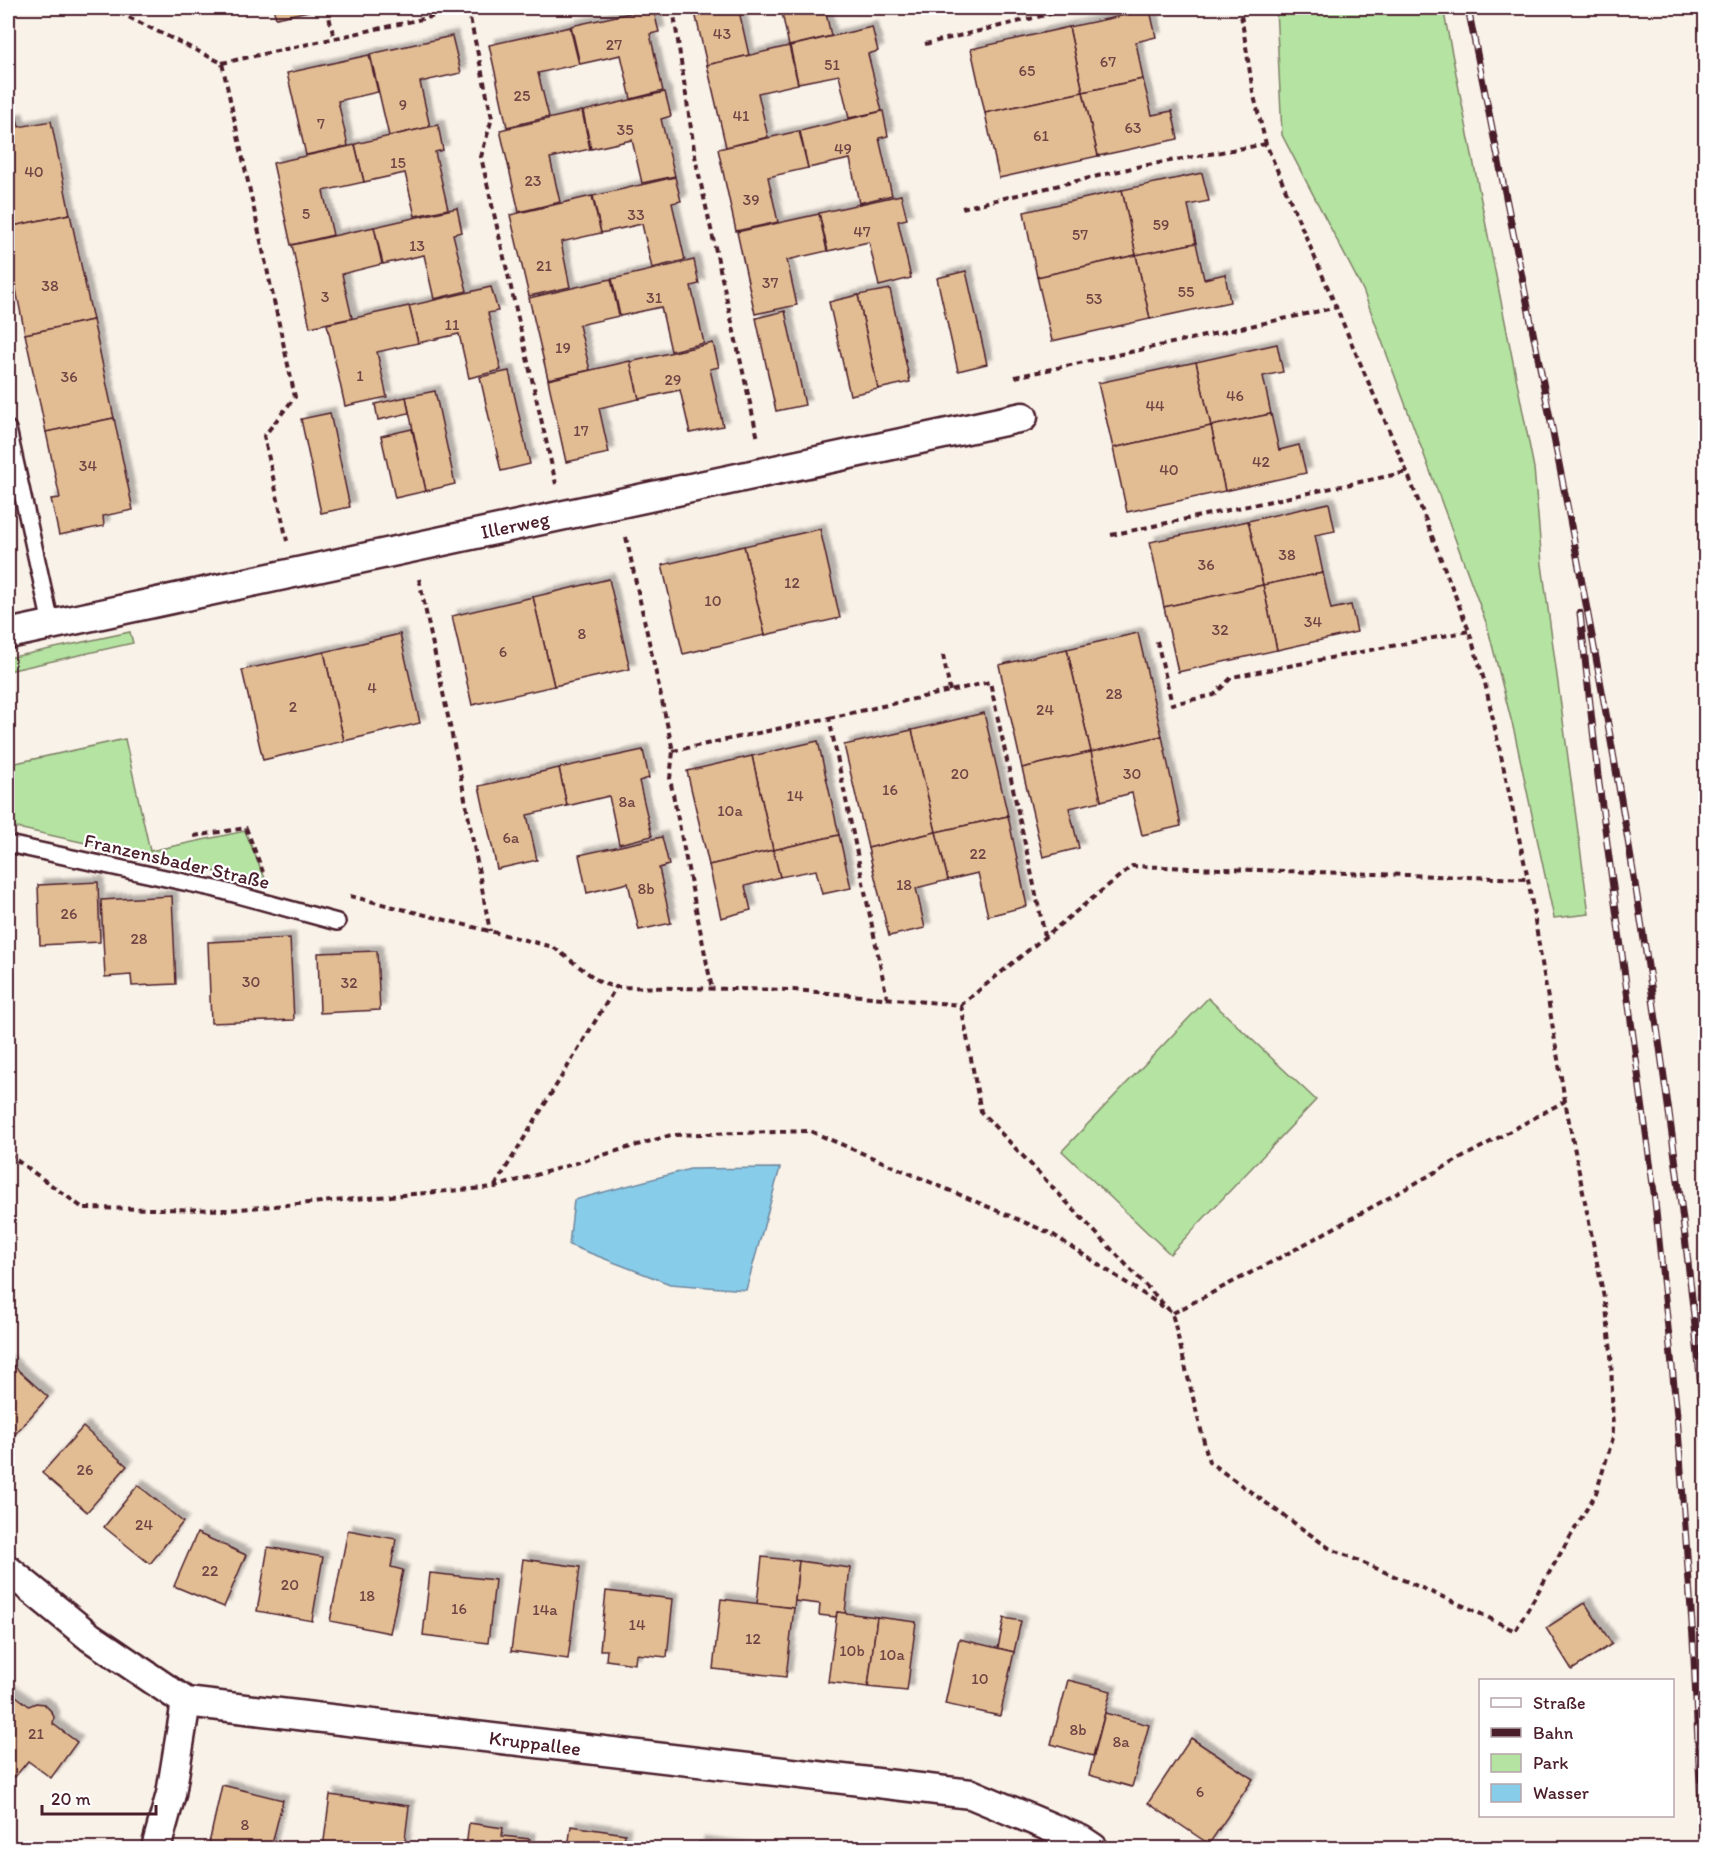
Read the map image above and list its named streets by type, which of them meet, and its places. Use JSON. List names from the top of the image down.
{
  "streets": {
    "street": ["Illerweg", "Kruppallee"],
    "lane": ["Franzensbader Straße"]
  },
  "house_numbers": [
    "43",
    "27",
    "67",
    "51",
    "65",
    "25",
    "9",
    "41",
    "7",
    "63",
    "35",
    "61",
    "49",
    "15",
    "40",
    "23",
    "39",
    "5",
    "33",
    "59",
    "47",
    "57",
    "13",
    "21",
    "37",
    "38",
    "55",
    "3",
    "31",
    "53",
    "11",
    "19",
    "1",
    "36",
    "29",
    "46",
    "44",
    "17",
    "42",
    "34",
    "40",
    "38",
    "36",
    "12",
    "10",
    "34",
    "32",
    "8",
    "6",
    "4",
    "28",
    "2",
    "24",
    "20",
    "30",
    "16",
    "14",
    "8a",
    "10a",
    "6a",
    "22",
    "18",
    "8b",
    "26",
    "28",
    "30",
    "32",
    "26",
    "24",
    "22",
    "20",
    "18",
    "16",
    "14a",
    "14",
    "12",
    "10b",
    "10a",
    "10",
    "8b",
    "21",
    "8a",
    "6",
    "8"
  ],
  "legend": [
    "Straße",
    "Bahn",
    "Park",
    "Wasser"
  ],
  "scale_bar": "20 m"
}
